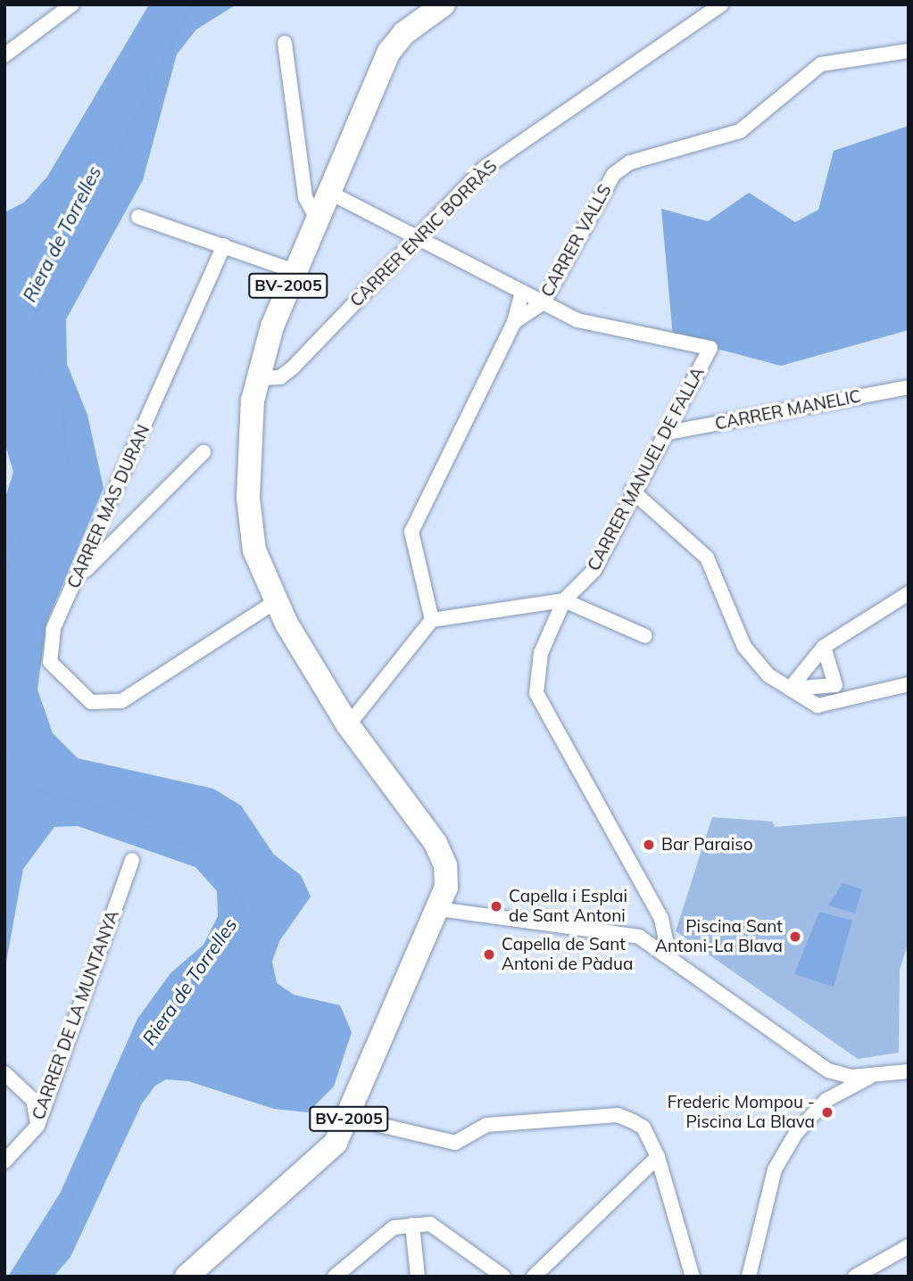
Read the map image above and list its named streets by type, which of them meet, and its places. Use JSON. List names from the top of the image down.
{
  "streets": {
    "main road": ["BV-2005"],
    "street": [
      "CARRER ENRIC BORRÀS",
      "CARRER VALLS",
      "CARRER MANELIC",
      "CARRER MANUEL DE FALLA",
      "CARRER MAS DURAN",
      "CARRER DE LA MUNTANYA"
    ]
  },
  "crossings": [
    ["CARRER ENRIC BORRÀS", "BV-2005"],
    ["CARRER VALLS", "CARRER MANUEL DE FALLA"],
    ["BV-2005", "CARRER MAS DURAN"],
    ["CARRER MANELIC", "CARRER MANUEL DE FALLA"]
  ],
  "water": ["Riera de Torrelles"],
  "places": [
    "Bar Paraiso",
    "Capella i Esplai de Sant Antoni",
    "Piscina Sant Antoni-La Blava",
    "Capella de Sant Antoni de Pàdua",
    "Frederic Mompou - Piscina La Blava"
  ]
}
